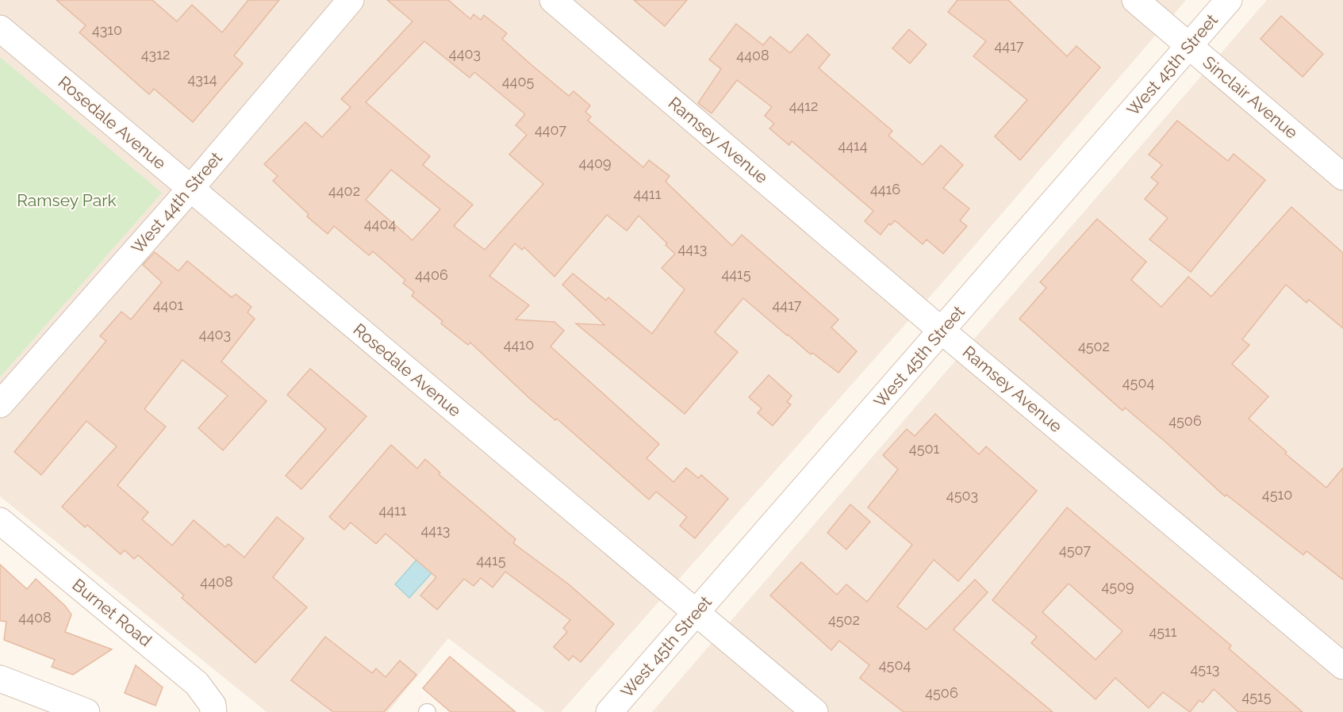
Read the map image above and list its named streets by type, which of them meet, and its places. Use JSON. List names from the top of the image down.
{
  "streets": {
    "street": [
      "West 45th Street",
      "Sinclair Avenue",
      "Rosedale Avenue",
      "Ramsey Avenue",
      "West 44th Street",
      "Burnet Road"
    ]
  },
  "crossings": [
    ["West 45th Street", "Sinclair Avenue"],
    ["West 45th Street", "Rosedale Avenue"],
    ["West 45th Street", "Ramsey Avenue"],
    ["Rosedale Avenue", "West 44th Street"]
  ],
  "parks": ["Ramsey Park"],
  "house_numbers": [
    "4310",
    "4417",
    "4403",
    "4312",
    "4408",
    "4314",
    "4405",
    "4412",
    "4407",
    "4414",
    "4409",
    "4416",
    "4402",
    "4411",
    "4404",
    "4413",
    "4415",
    "4406",
    "4401",
    "4417",
    "4403",
    "4410",
    "4502",
    "4504",
    "4506",
    "4501",
    "4510",
    "4503",
    "4411",
    "4413",
    "4507",
    "4415",
    "4408",
    "4509",
    "4408",
    "4502",
    "4511",
    "4504",
    "4513",
    "4506",
    "4515"
  ]
}
